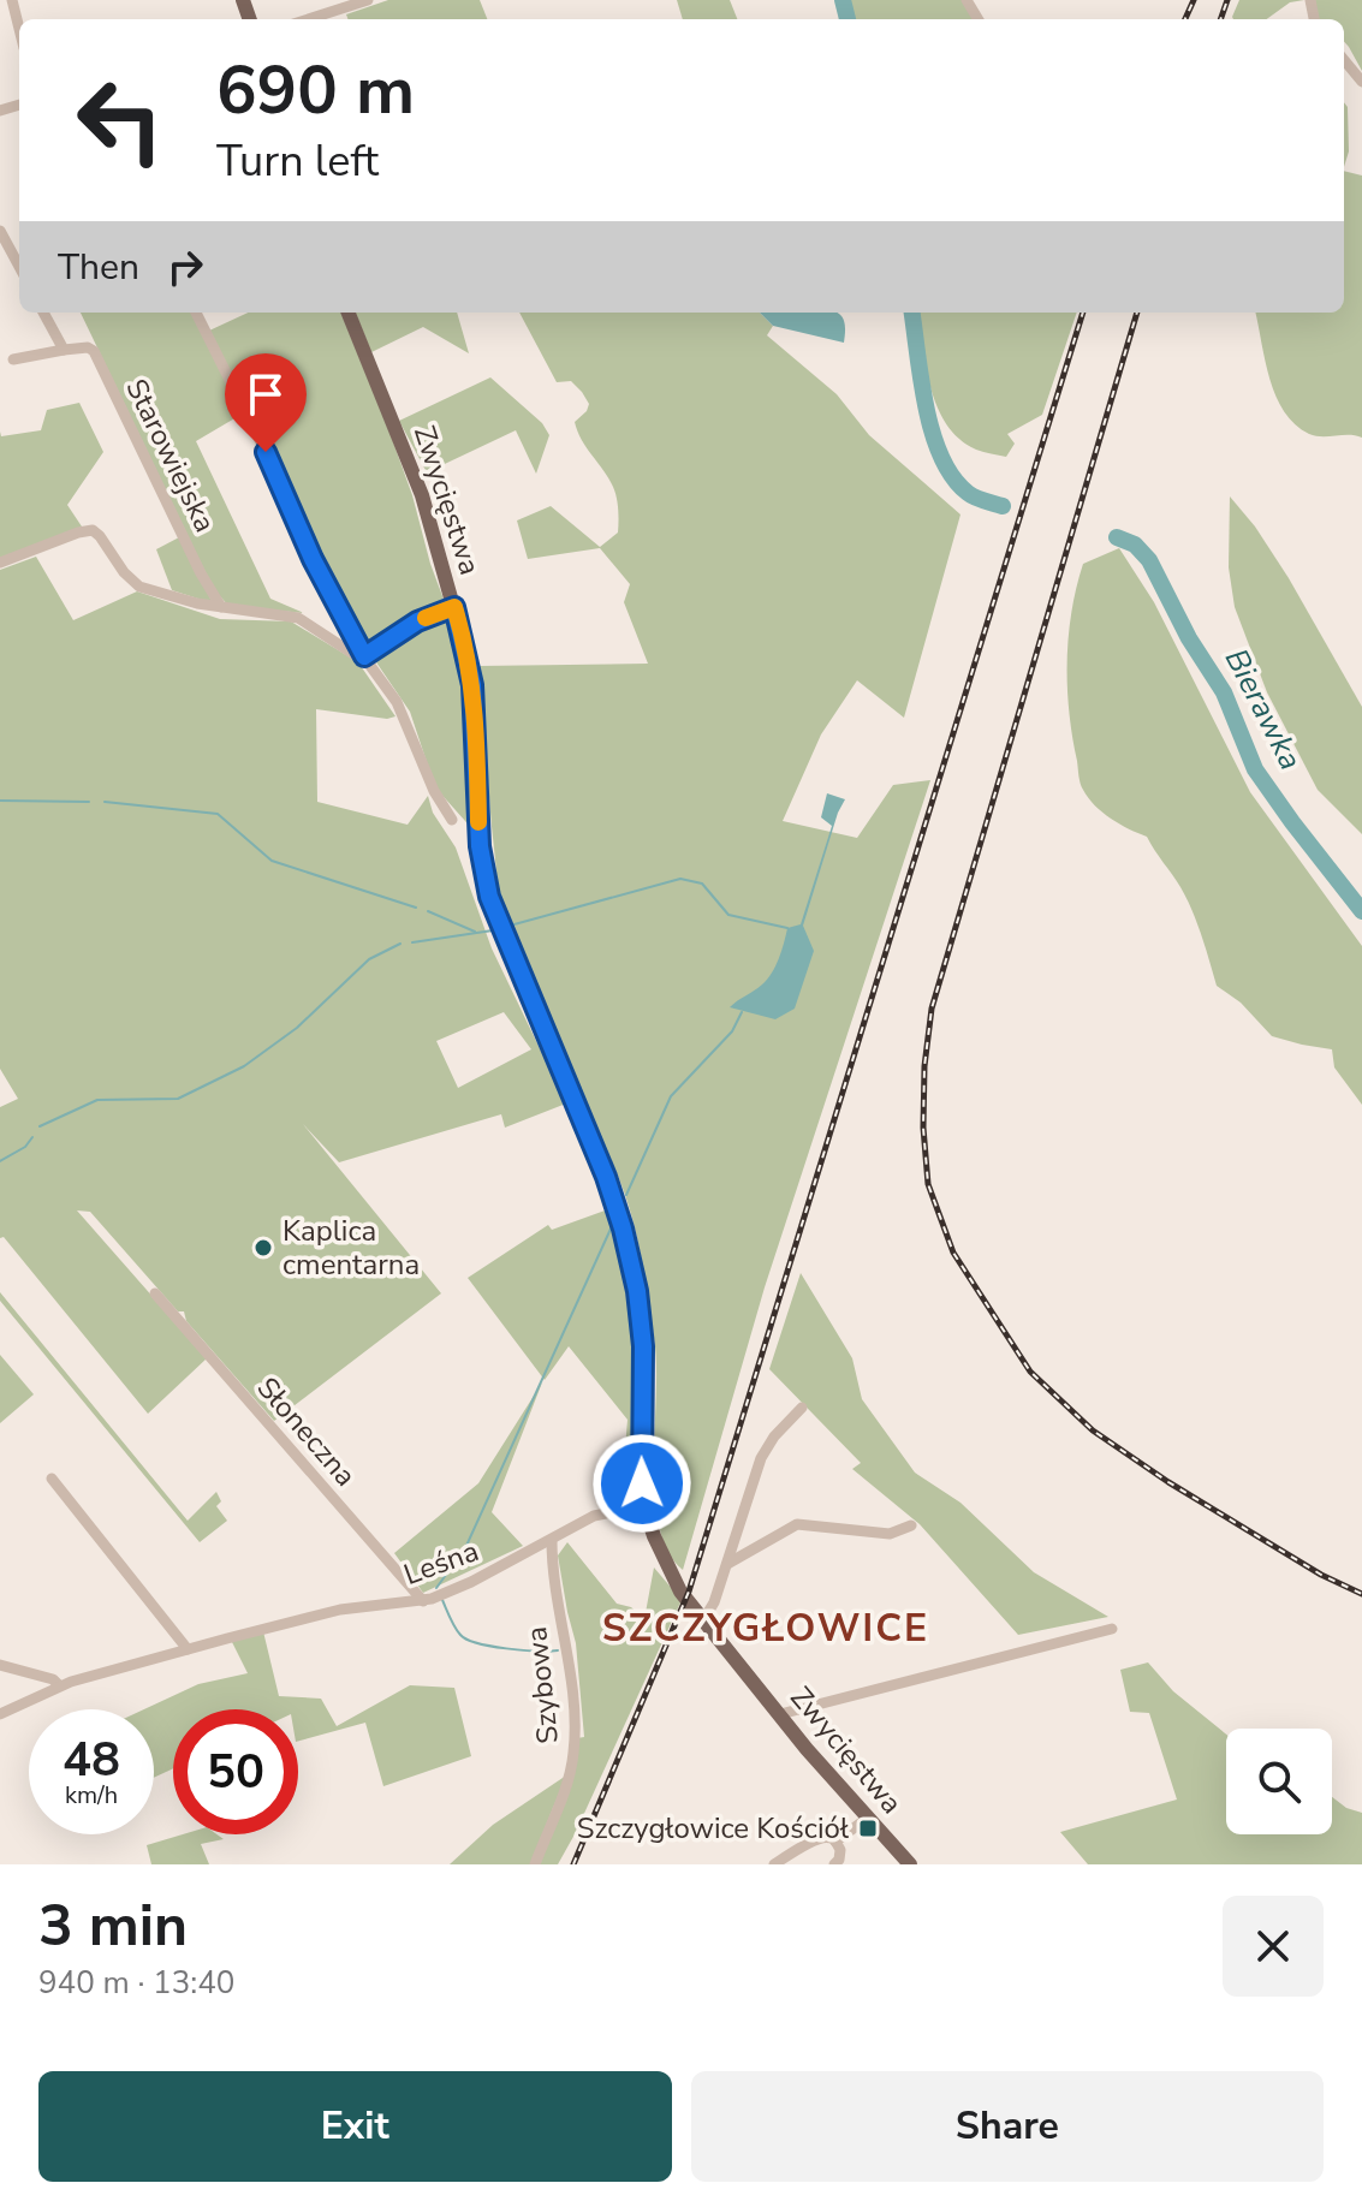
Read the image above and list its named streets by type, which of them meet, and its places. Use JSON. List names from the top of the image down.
{
  "streets": {
    "main road": ["Zwycięstwa"],
    "street": [
      "Starowiejska",
      "Słoneczna",
      "Leśna",
      "Szybowa"
    ]
  },
  "crossings": [
    ["Zwycięstwa", "Leśna"],
    ["Słoneczna", "Leśna"],
    ["Leśna", "Szybowa"]
  ],
  "districts": ["SZCZYGŁOWICE"],
  "water": ["Bierawka"],
  "places": {
    "other": ["Kaplica cmentarna"],
    "transit": ["Szczygłowice Kościół"]
  },
  "page": {
    "turn": ["690 m", "Turn left"],
    "then": "Then",
    "speed": "48 km/h",
    "limit": "50",
    "heading": ["3 min", "940 m · 13:40"],
    "buttons": ["Exit", "Share"]
  }
}
